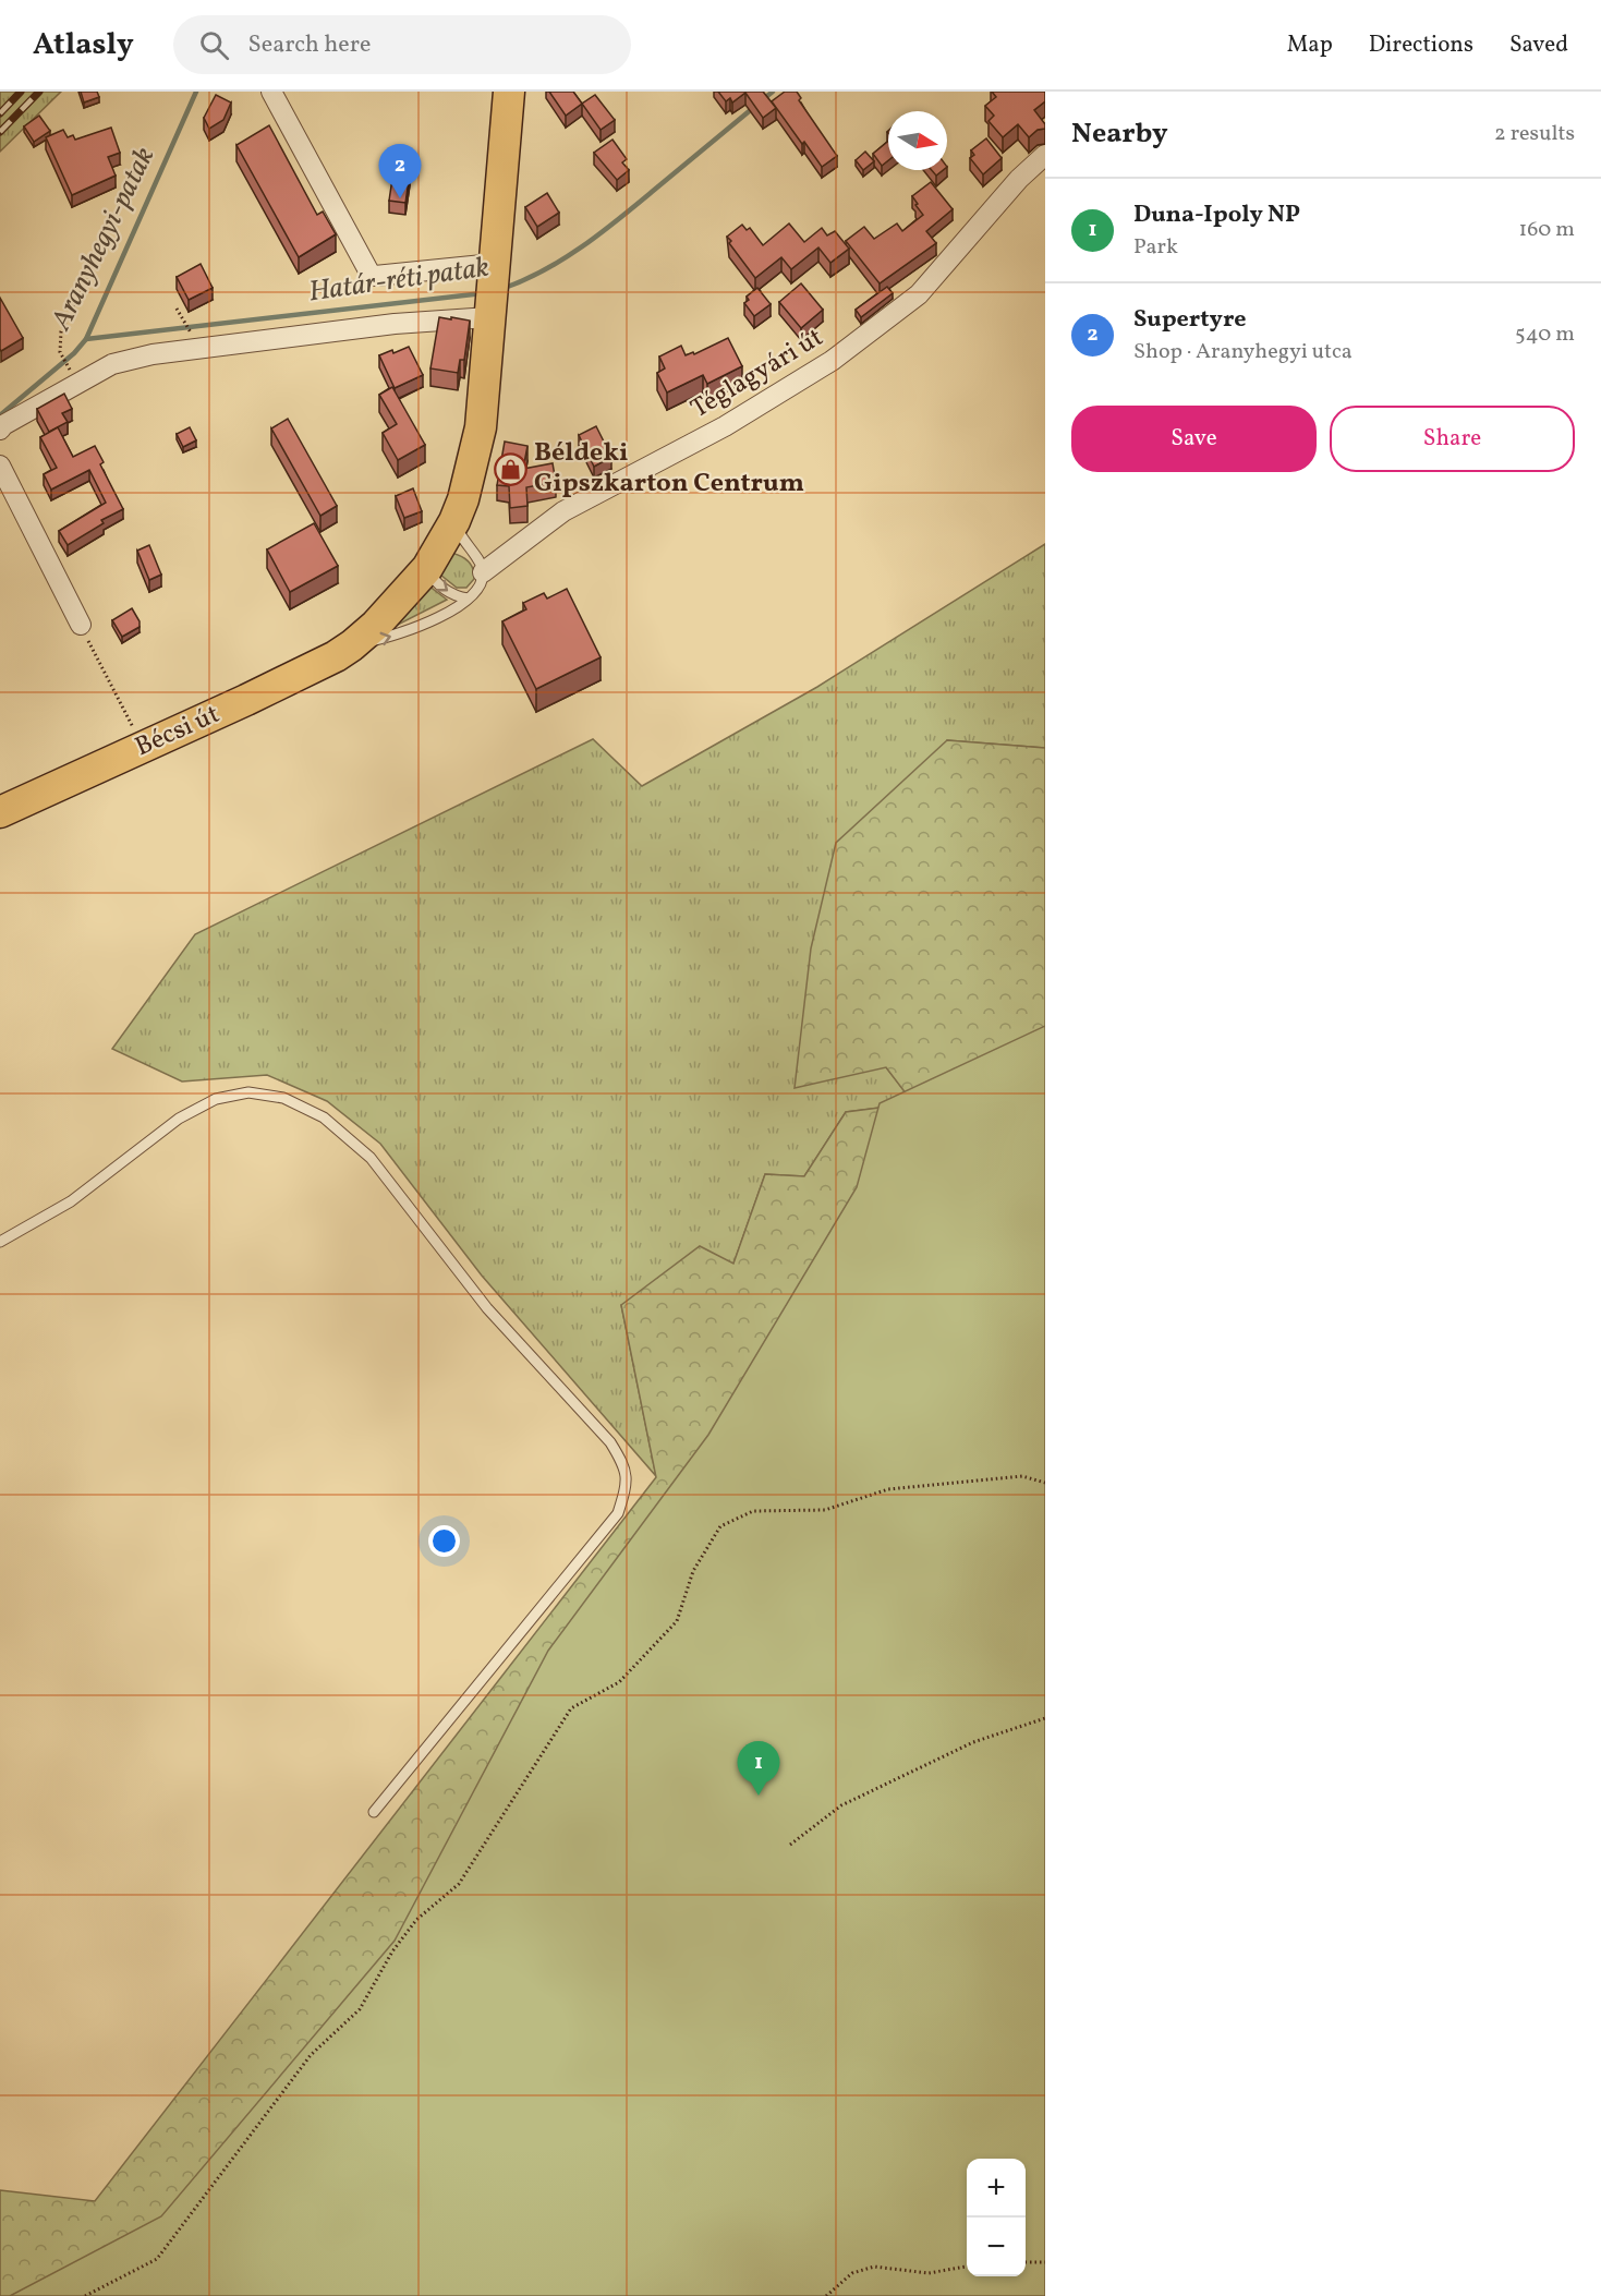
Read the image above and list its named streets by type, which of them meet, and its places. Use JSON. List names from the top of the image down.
{
  "streets": {
    "main road": ["Bécsi út"],
    "street": ["Téglagyári út"]
  },
  "crossings": [
    ["Téglagyári út", "Bécsi út"]
  ],
  "water": ["Aranyhegyi-patak", "Határ-réti patak"],
  "places": {
    "shop": ["Béldeki Gipszkarton Centrum"]
  },
  "north": "right",
  "page": {
    "header": "Atlasly",
    "search": "Search here",
    "nav": ["Map", "Directions", "Saved"],
    "heading": ["Nearby", "2 results"],
    "pins": ["2", "1"],
    "list": [
      {
        "mark": "1",
        "name": "Duna-Ipoly NP",
        "note": "Park",
        "value": "160 m"
      },
      {
        "mark": "2",
        "name": "Supertyre",
        "note": "Shop · Aranyhegyi utca",
        "value": "540 m"
      }
    ],
    "buttons": ["Save", "Share"],
    "map_buttons": ["+", "−"]
  }
}
